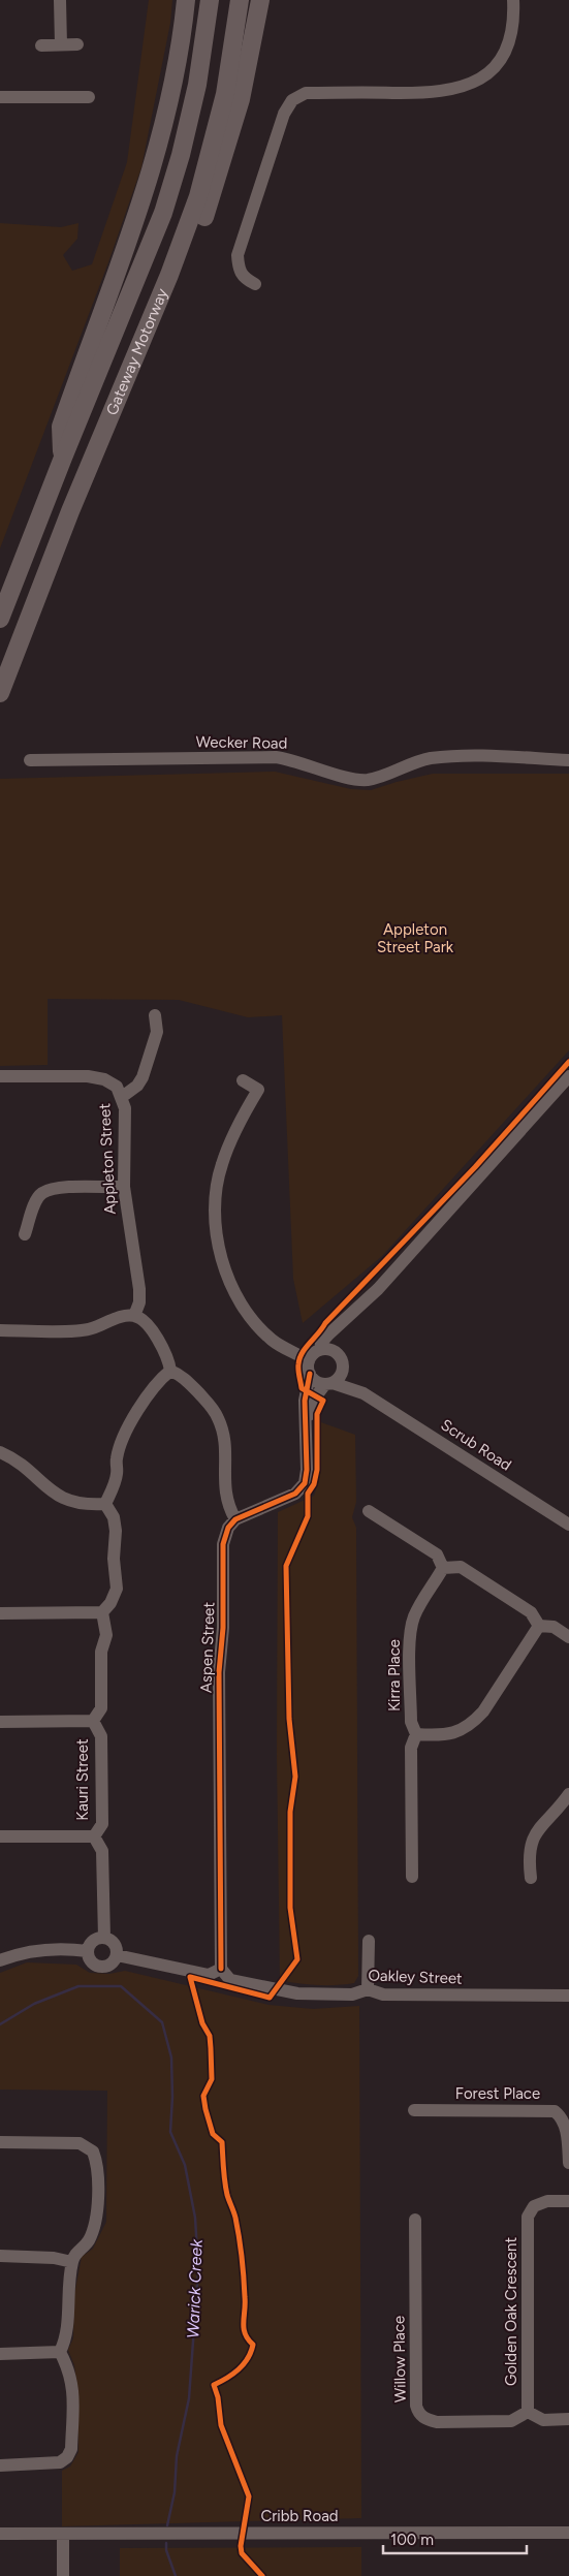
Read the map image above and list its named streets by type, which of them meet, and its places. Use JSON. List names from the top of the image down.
{
  "streets": {
    "highway": ["Gateway Motorway"],
    "street": [
      "Wecker Road",
      "Appleton Street",
      "Scrub Road",
      "Aspen Street",
      "Kirra Place",
      "Kauri Street",
      "Oakley Street",
      "Forest Place",
      "Golden Oak Crescent",
      "Willow Place",
      "Cribb Road"
    ]
  },
  "crossings": [
    ["Aspen Street", "Oakley Street"],
    ["Golden Oak Crescent", "Willow Place"]
  ],
  "water": ["Warick Creek"],
  "parks": ["Appleton Street Park"],
  "scale_bar": "100 m"
}
